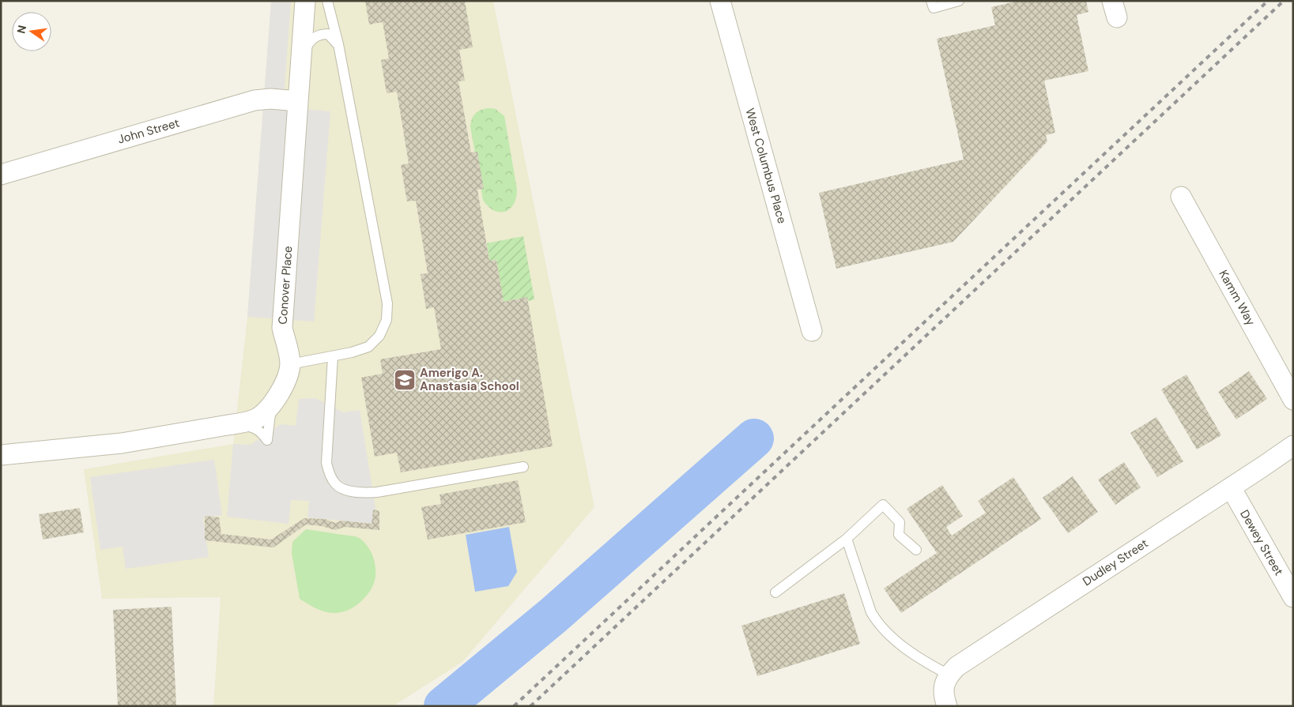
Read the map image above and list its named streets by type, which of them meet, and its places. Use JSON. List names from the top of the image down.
{
  "streets": {
    "street": [
      "John Street",
      "West Columbus Place",
      "Conover Place",
      "Kamm Way",
      "Dewey Street",
      "Dudley Street"
    ]
  },
  "crossings": [
    ["John Street", "Conover Place"],
    ["Dewey Street", "Dudley Street"]
  ],
  "places": {
    "school or university": ["Amerigo A. Anastasia School"]
  },
  "north": "left"
}
